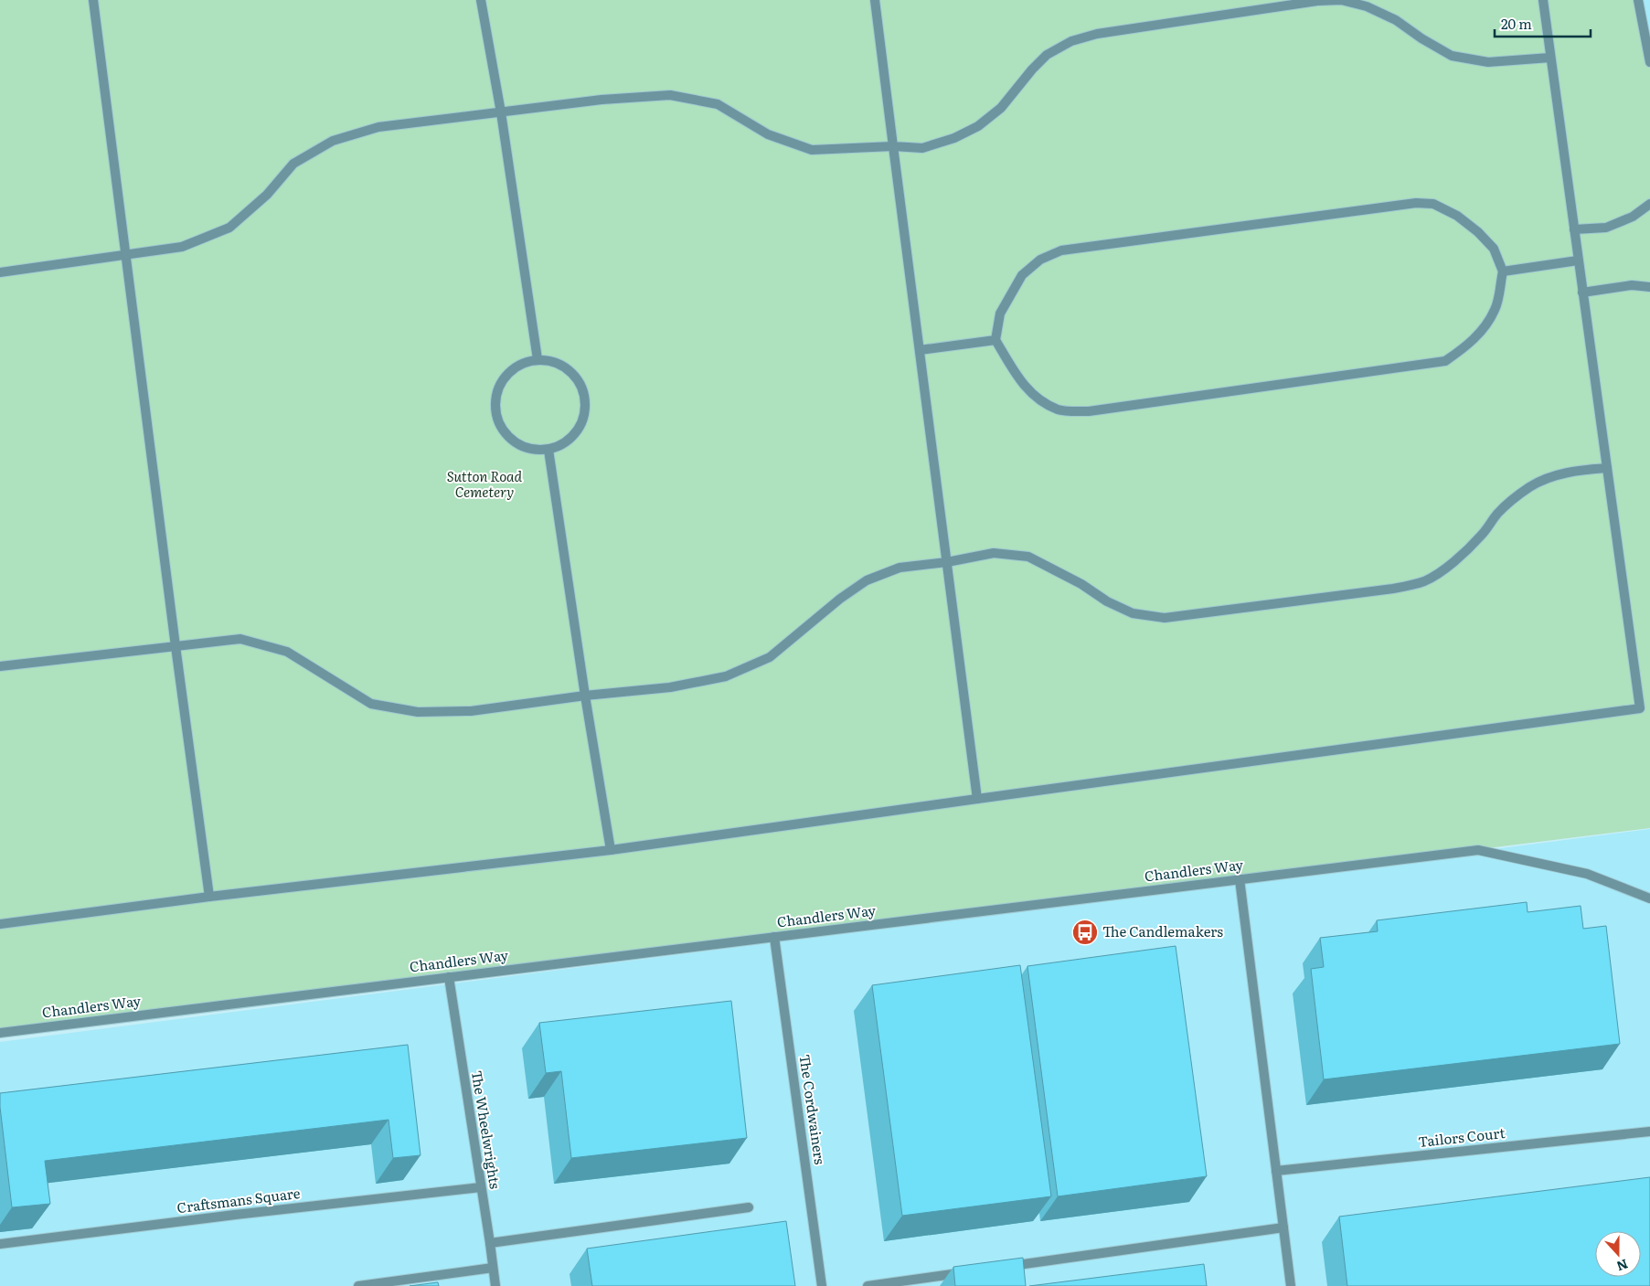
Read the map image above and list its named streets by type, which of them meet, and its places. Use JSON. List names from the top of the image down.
{
  "streets": {
    "street": [
      "Chandlers Way",
      "The Cordwainers",
      "The Wheelwrights",
      "Tailors Court",
      "Craftsmans Square"
    ]
  },
  "crossings": [
    ["Chandlers Way", "The Cordwainers"],
    ["Chandlers Way", "The Wheelwrights"],
    ["The Wheelwrights", "Craftsmans Square"]
  ],
  "parks": ["Sutton Road Cemetery"],
  "places": {
    "bus stop": ["The Candlemakers"]
  },
  "scale_bar": "20 m",
  "north": "bottom"
}
